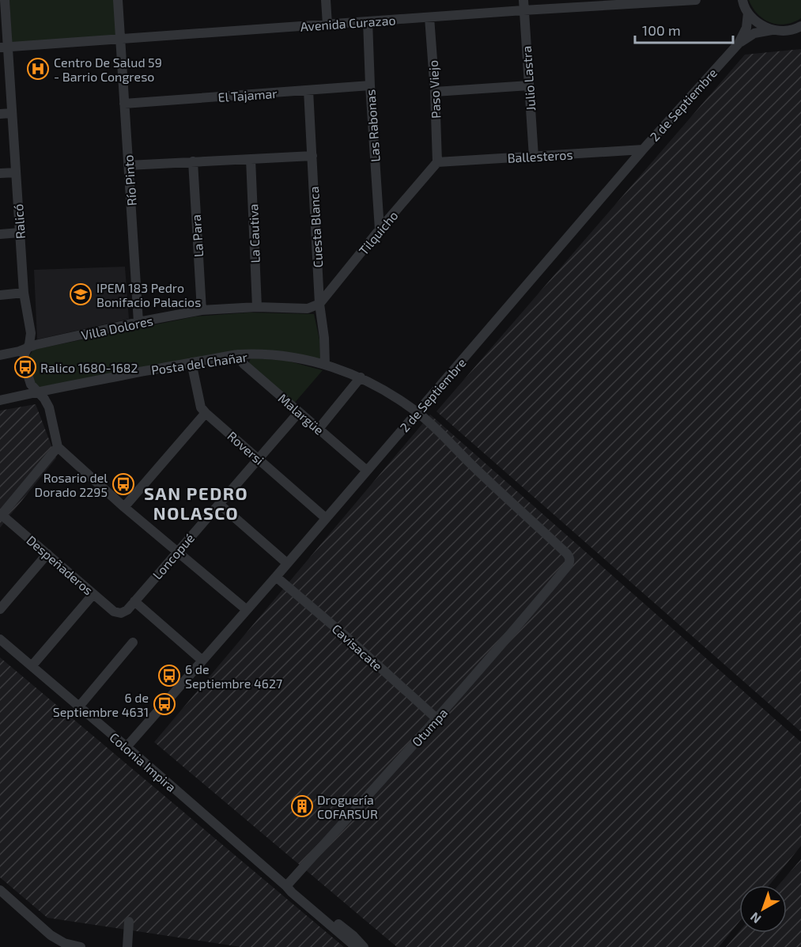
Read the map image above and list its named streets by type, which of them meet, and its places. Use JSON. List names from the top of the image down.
{
  "streets": {
    "street": [
      "Avenida Curazao",
      "Julio Lastra",
      "Paso Viejo",
      "El Tajamar",
      "2 de Septiembre",
      "Las Rabonas",
      "Ballesteros",
      "Río Pinto",
      "Ralicó",
      "Cuesta Blanca",
      "Tilquicho",
      "La Cautiva",
      "La Para",
      "Villa Dolores",
      "Posta del Chañar",
      "Malargüe",
      "Roversi",
      "Loncopué",
      "Despeñaderos",
      "Cavisacate",
      "Otumpa",
      "Colonia Impira"
    ]
  },
  "crossings": [
    ["Avenida Curazao", "Julio Lastra"],
    ["Avenida Curazao", "Paso Viejo"],
    ["Avenida Curazao", "Las Rabonas"],
    ["Avenida Curazao", "Río Pinto"],
    ["Avenida Curazao", "Ralicó"],
    ["Julio Lastra", "Ballesteros"],
    ["Paso Viejo", "Ballesteros"],
    ["Paso Viejo", "Tilquicho"],
    ["El Tajamar", "Las Rabonas"],
    ["El Tajamar", "Río Pinto"],
    ["El Tajamar", "Cuesta Blanca"],
    ["2 de Septiembre", "Ballesteros"],
    ["2 de Septiembre", "Posta del Chañar"],
    ["2 de Septiembre", "Malargüe"],
    ["2 de Septiembre", "Roversi"],
    ["2 de Septiembre", "Cavisacate"],
    ["2 de Septiembre", "Colonia Impira"],
    ["Las Rabonas", "Tilquicho"],
    ["Ballesteros", "Tilquicho"],
    ["Río Pinto", "Villa Dolores"],
    ["Ralicó", "Villa Dolores"],
    ["Ralicó", "Posta del Chañar"],
    ["Cuesta Blanca", "Tilquicho"],
    ["Cuesta Blanca", "Villa Dolores"],
    ["Cuesta Blanca", "Posta del Chañar"],
    ["Tilquicho", "Villa Dolores"],
    ["La Cautiva", "Villa Dolores"],
    ["La Para", "Villa Dolores"],
    ["Posta del Chañar", "Malargüe"],
    ["Posta del Chañar", "Roversi"],
    ["Posta del Chañar", "Otumpa"],
    ["Malargüe", "Loncopué"],
    ["Roversi", "Loncopué"],
    ["Loncopué", "Despeñaderos"],
    ["Cavisacate", "Otumpa"],
    ["Otumpa", "Colonia Impira"]
  ],
  "districts": ["SAN PEDRO NOLASCO"],
  "places": {
    "hospital": ["Centro De Salud 59 - Barrio Congreso"],
    "school or university": ["IPEM 183 Pedro Bonifacio Palacios"],
    "bus stop": [
      "Ralico 1680-1682",
      "Rosario del Dorado 2295",
      "6 de Septiembre 4627",
      "6 de Septiembre 4631"
    ],
    "building": ["Droguería COFARSUR"]
  },
  "scale_bar": "100 m",
  "north": "bottom left"
}
